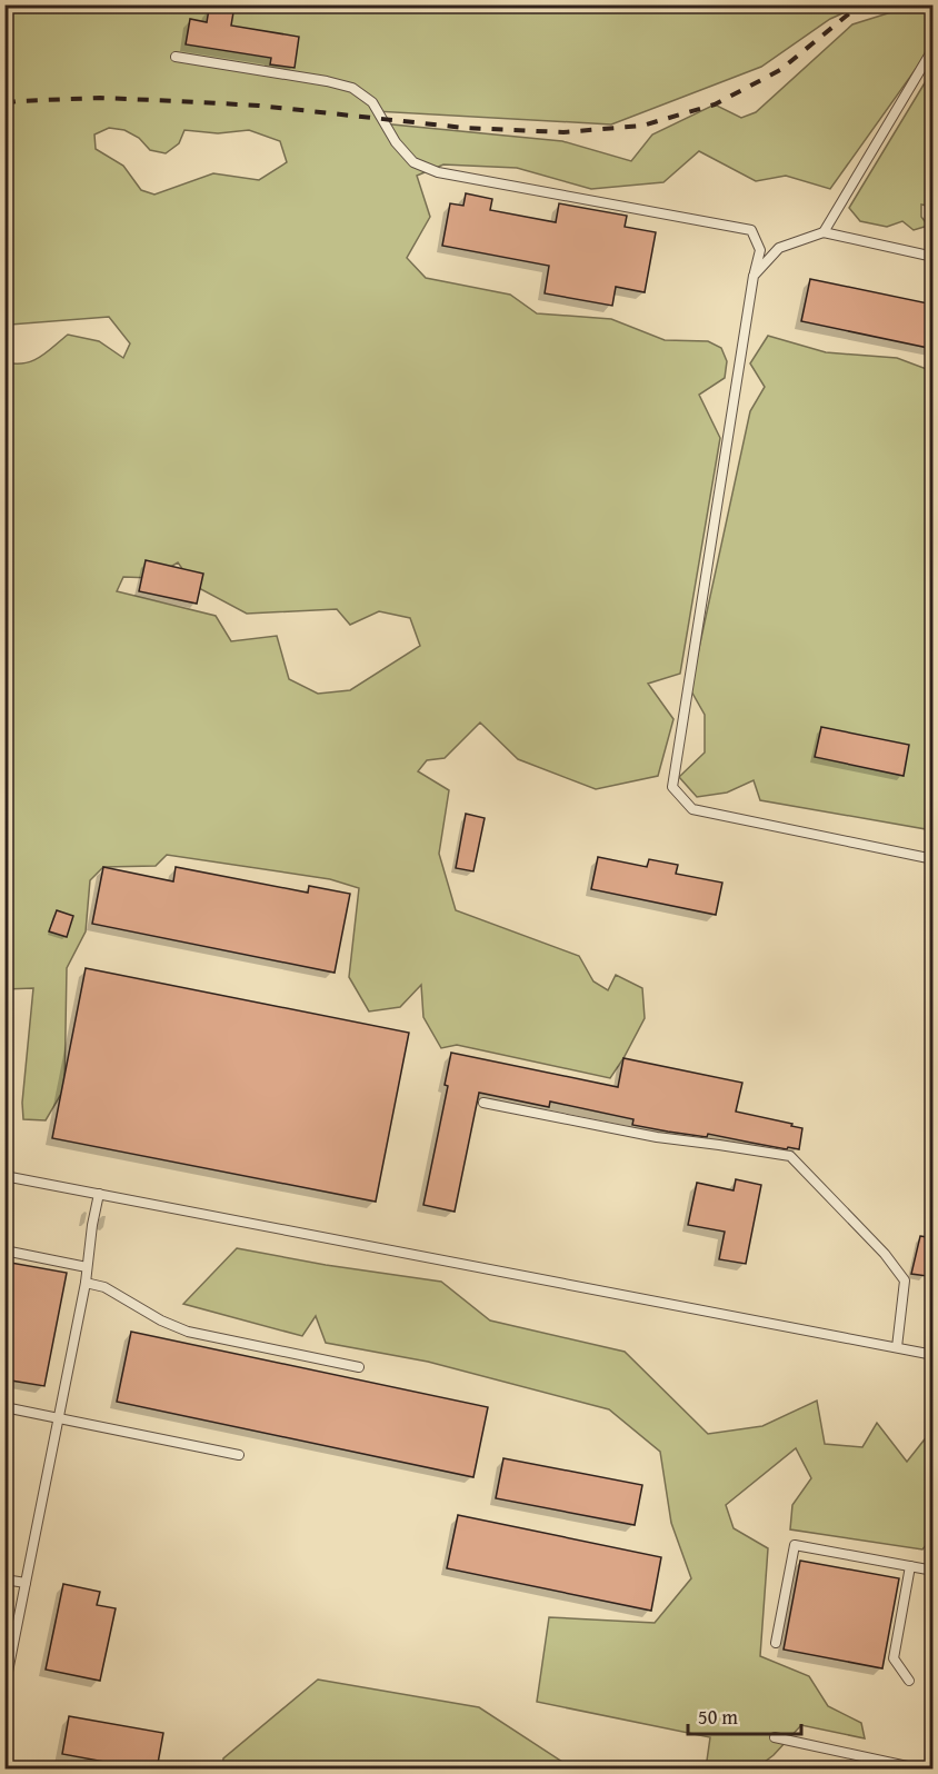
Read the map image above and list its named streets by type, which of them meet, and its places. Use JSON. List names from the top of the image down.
{
  "scale_bar": "50 m"
}
